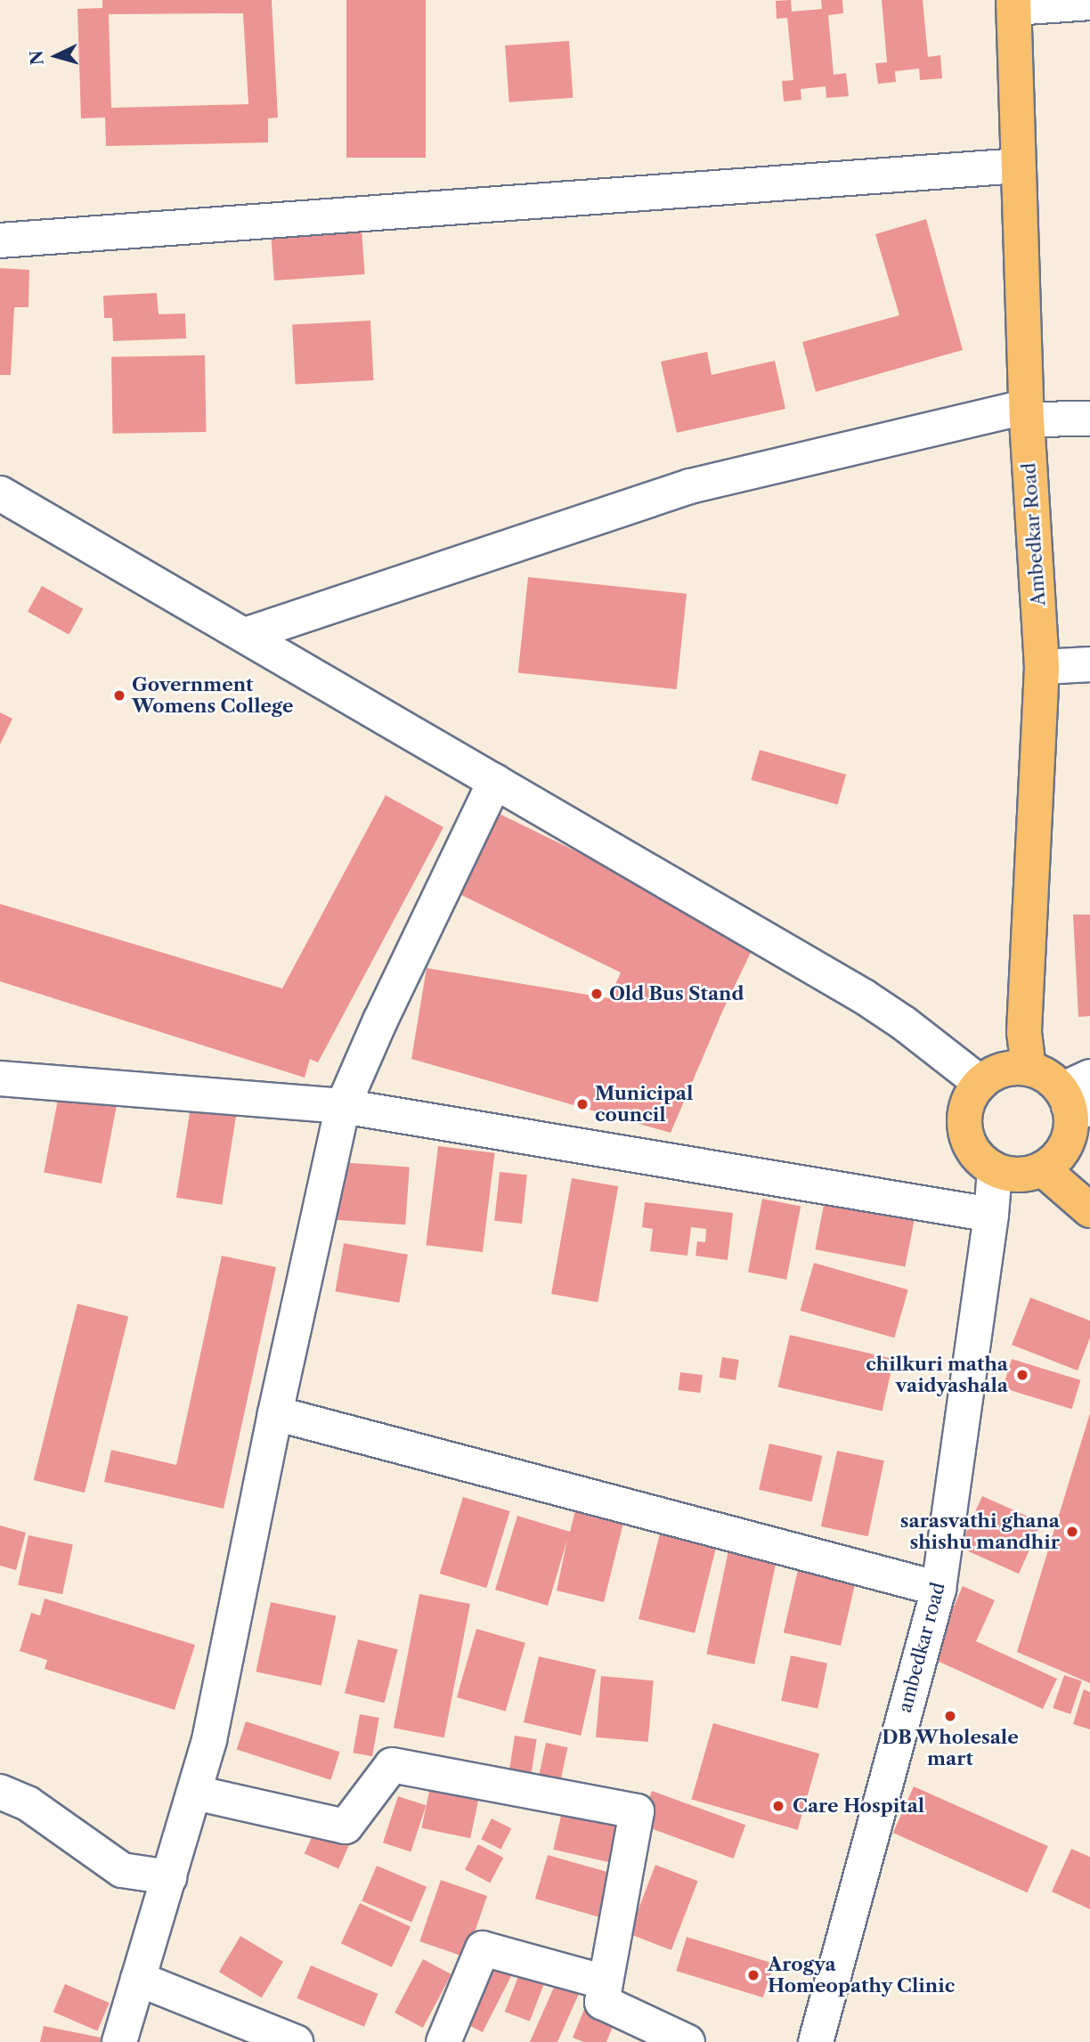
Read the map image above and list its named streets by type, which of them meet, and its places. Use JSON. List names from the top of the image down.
{
  "streets": {
    "main road": ["Ambedkar Road"],
    "street": ["ambedkar road"]
  },
  "crossings": [
    ["Ambedkar Road", "ambedkar road"]
  ],
  "places": [
    "Government Womens College",
    "Old Bus Stand",
    "Municipal council",
    "chilkuri matha vaidyashala",
    "sarasvathi ghana shishu mandhir",
    "DB Wholesale mart",
    "Care Hospital",
    "Arogya Homeopathy Clinic"
  ],
  "north": "left"
}
